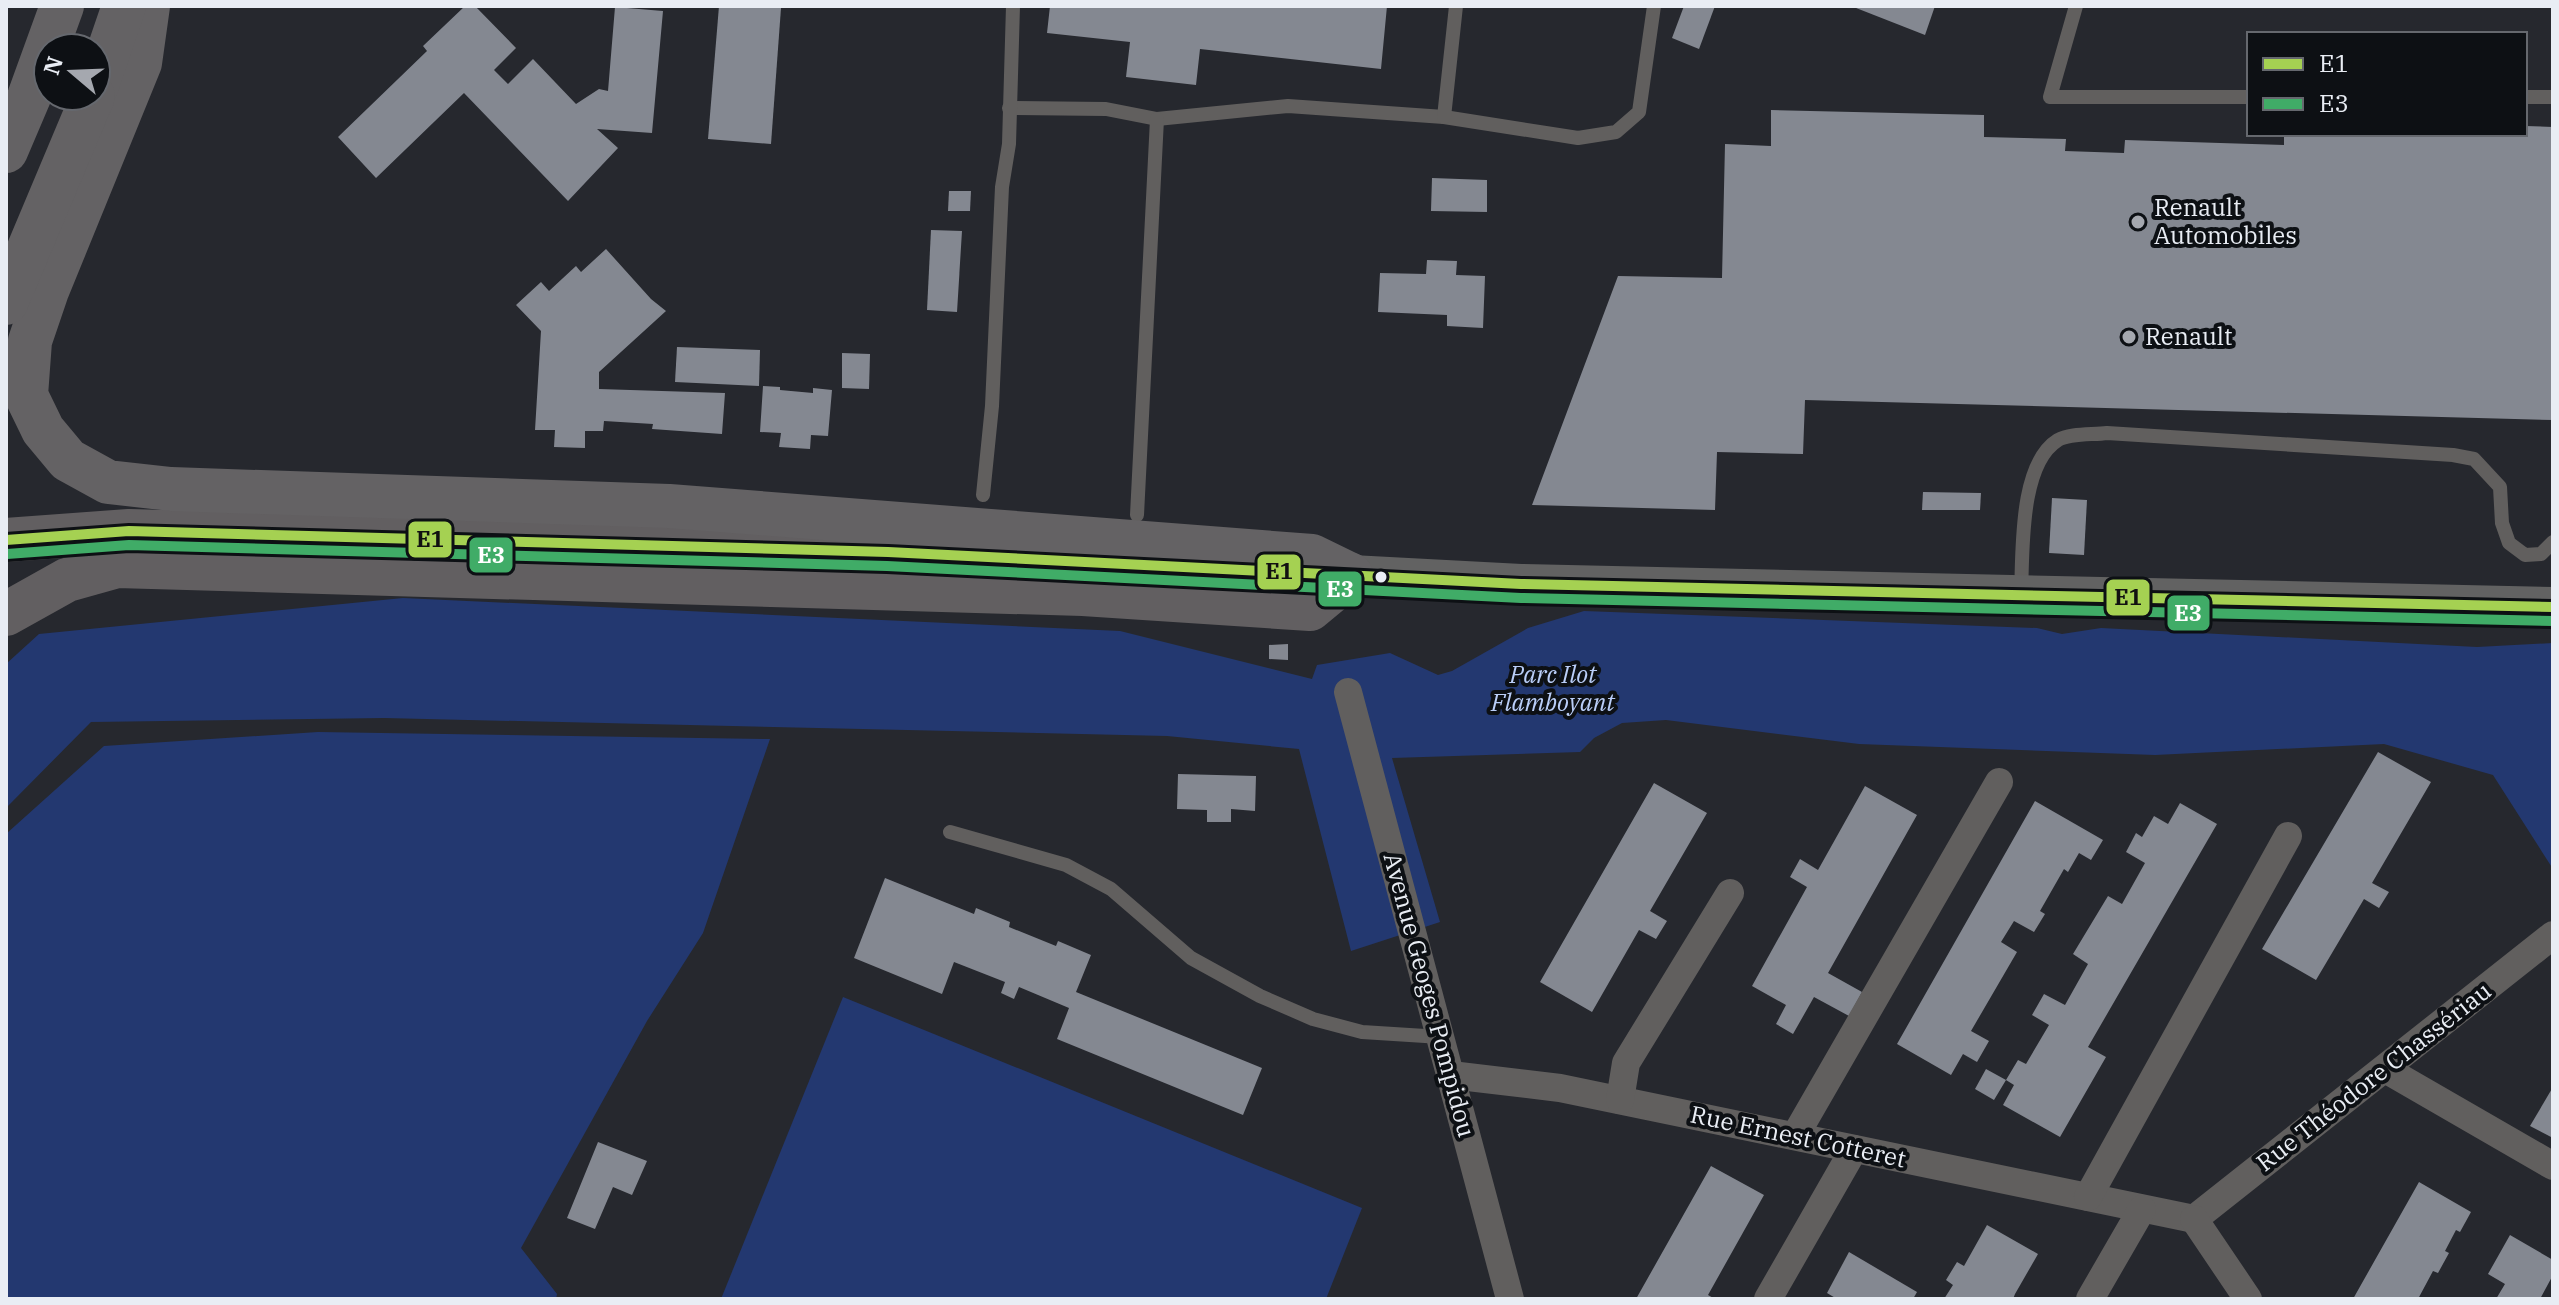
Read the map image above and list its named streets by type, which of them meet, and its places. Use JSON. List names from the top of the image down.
{
  "streets": {
    "street": ["Avenue Geoges Pompidou", "Rue Théodore Chassériau", "Rue Ernest Cotteret"]
  },
  "crossings": [
    ["Avenue Geoges Pompidou", "Rue Ernest Cotteret"],
    ["Rue Théodore Chassériau", "Rue Ernest Cotteret"]
  ],
  "parks": ["Parc Ilot Flamboyant"],
  "places": ["Renault Automobiles", "Renault"],
  "lines": ["transit line E1", "transit line E3"],
  "legend": ["E1", "E3"],
  "north": "left"
}
